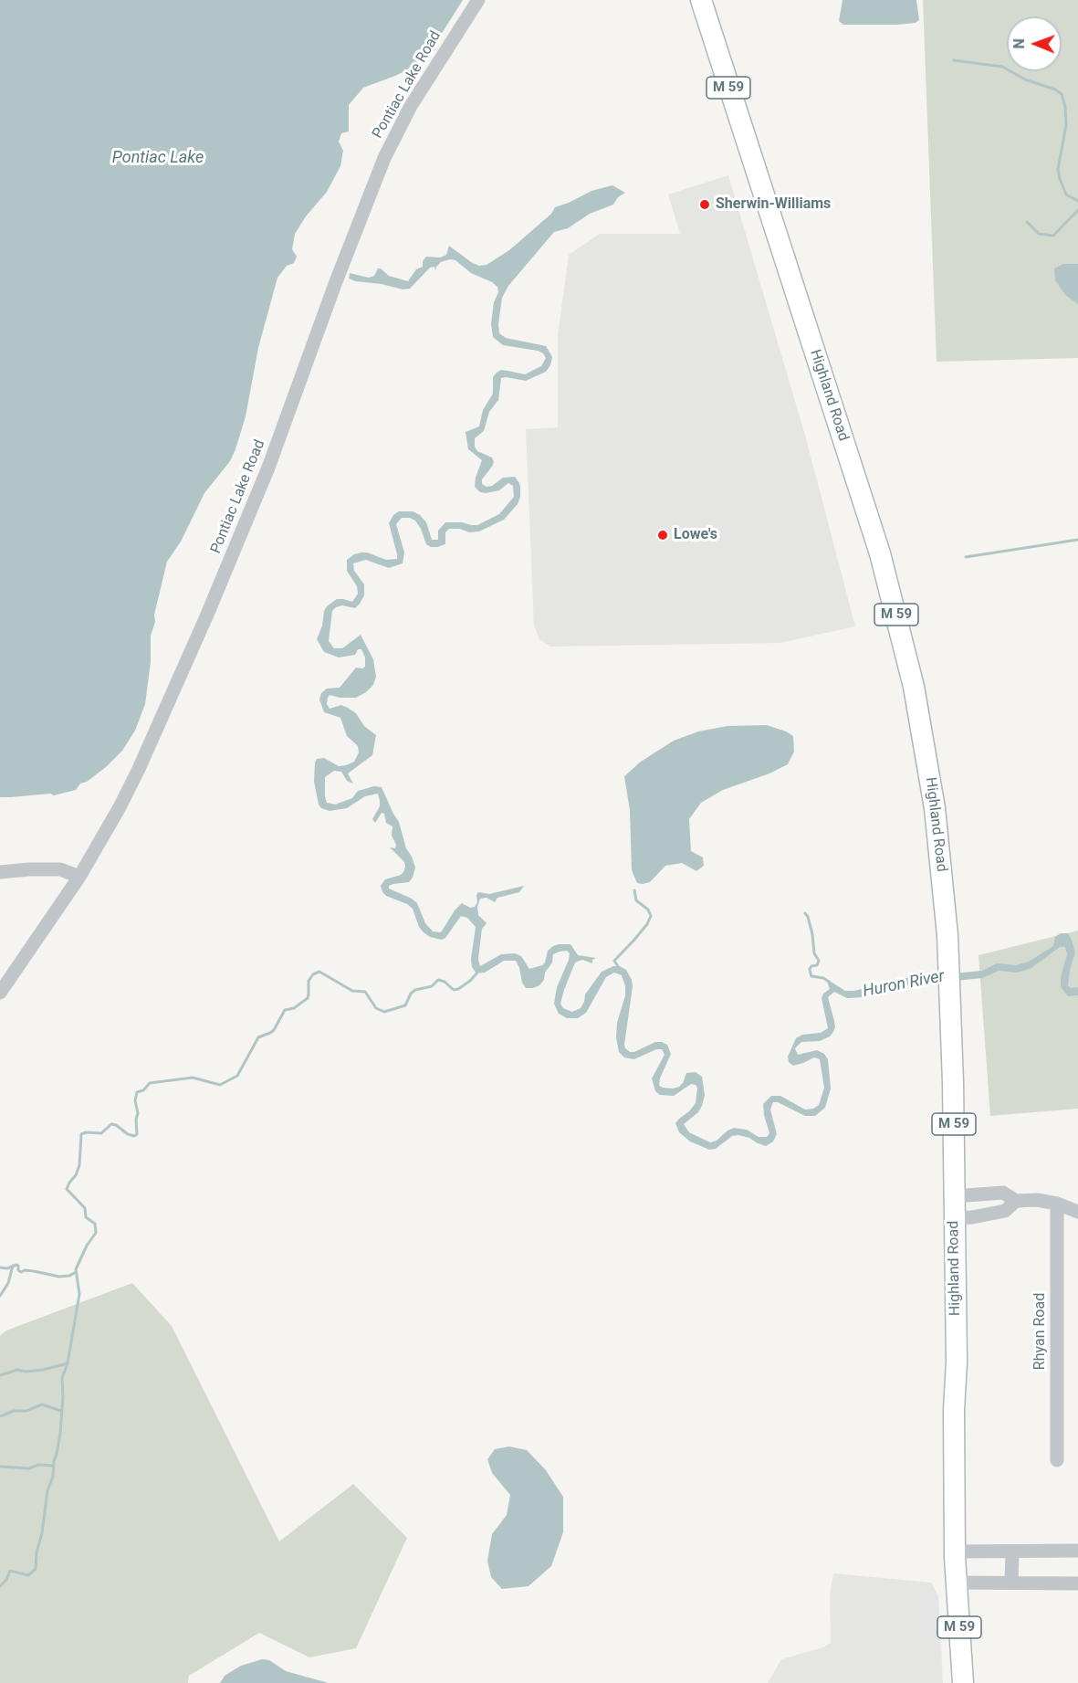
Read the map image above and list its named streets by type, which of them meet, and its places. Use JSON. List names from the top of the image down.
{
  "streets": {
    "highway": ["M 59", "Highland Road"],
    "street": ["Pontiac Lake Road", "Rhyan Road"]
  },
  "water": ["Pontiac Lake", "Huron River"],
  "places": ["Sherwin-Williams", "Lowe's"],
  "north": "left"
}
